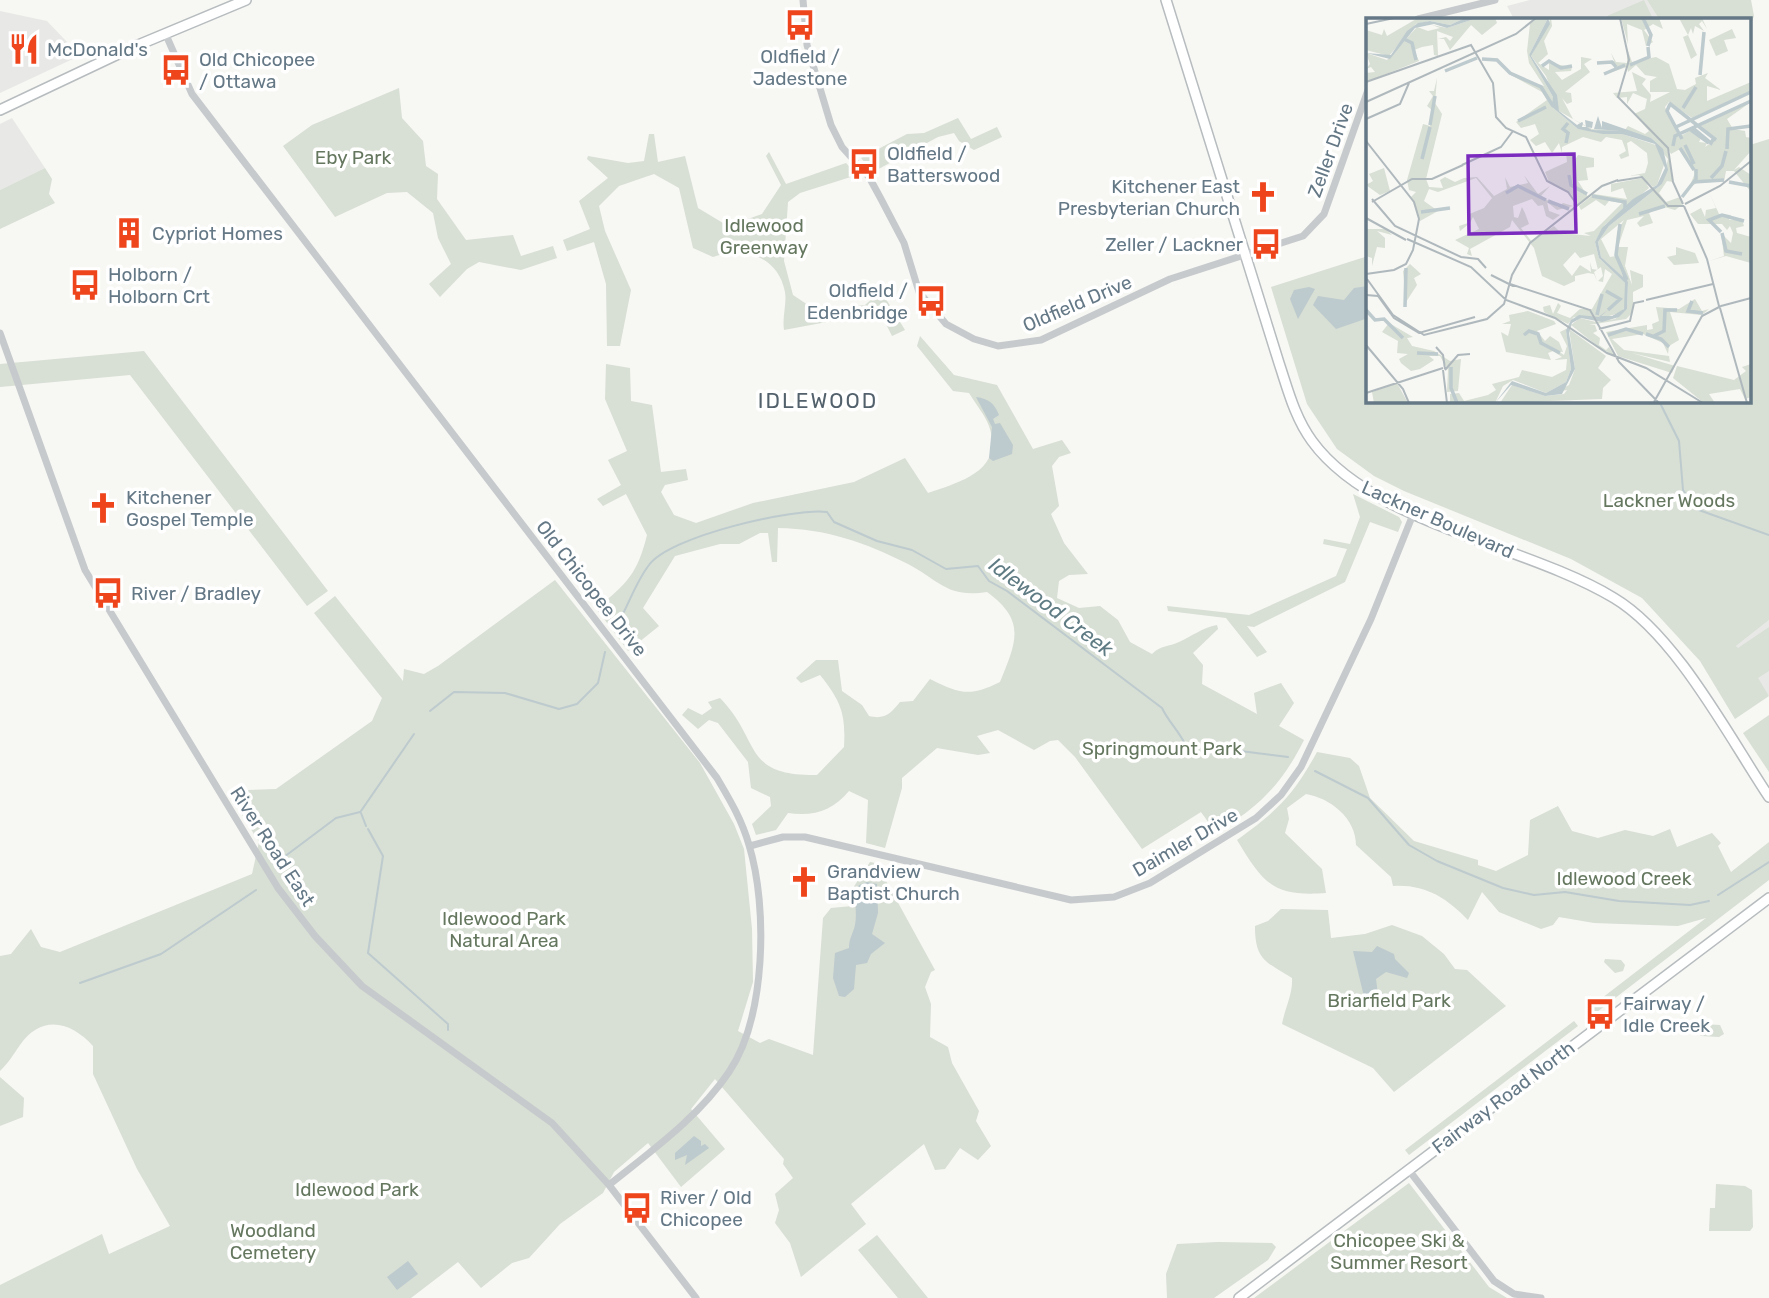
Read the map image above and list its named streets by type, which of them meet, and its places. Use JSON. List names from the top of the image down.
{
  "streets": {
    "main road": ["Lackner Boulevard", "Fairway Road North"],
    "street": [
      "Zeller Drive",
      "Oldfield Drive",
      "Old Chicopee Drive",
      "Daimler Drive",
      "River Road East"
    ]
  },
  "crossings": [
    ["Zeller Drive", "Oldfield Drive"],
    ["Zeller Drive", "Lackner Boulevard"],
    ["Oldfield Drive", "Lackner Boulevard"],
    ["Lackner Boulevard", "Daimler Drive"],
    ["Old Chicopee Drive", "Daimler Drive"],
    ["Old Chicopee Drive", "River Road East"]
  ],
  "districts": ["IDLEWOOD"],
  "water": ["Idlewood Creek"],
  "parks": [
    "Eby Park",
    "Idlewood Greenway",
    "Lackner Woods",
    "Springmount Park",
    "Idlewood Creek",
    "Idlewood Park Natural Area",
    "Briarfield Park",
    "Idlewood Park",
    "Woodland Cemetery",
    "Chicopee Ski & Summer Resort"
  ],
  "places": {
    "bus stop": [
      "Oldfield / Jadestone",
      "Old Chicopee / Ottawa",
      "Oldfield / Batterswood",
      "Zeller / Lackner",
      "Holborn / Holborn Crt",
      "Oldfield / Edenbridge",
      "River / Bradley",
      "Fairway / Idle Creek",
      "River / Old Chicopee"
    ],
    "restaurant": ["McDonald's"],
    "church": ["Kitchener East Presbyterian Church", "Kitchener Gospel Temple", "Grandview Baptist Church"],
    "building": ["Cypriot Homes"]
  }
}
